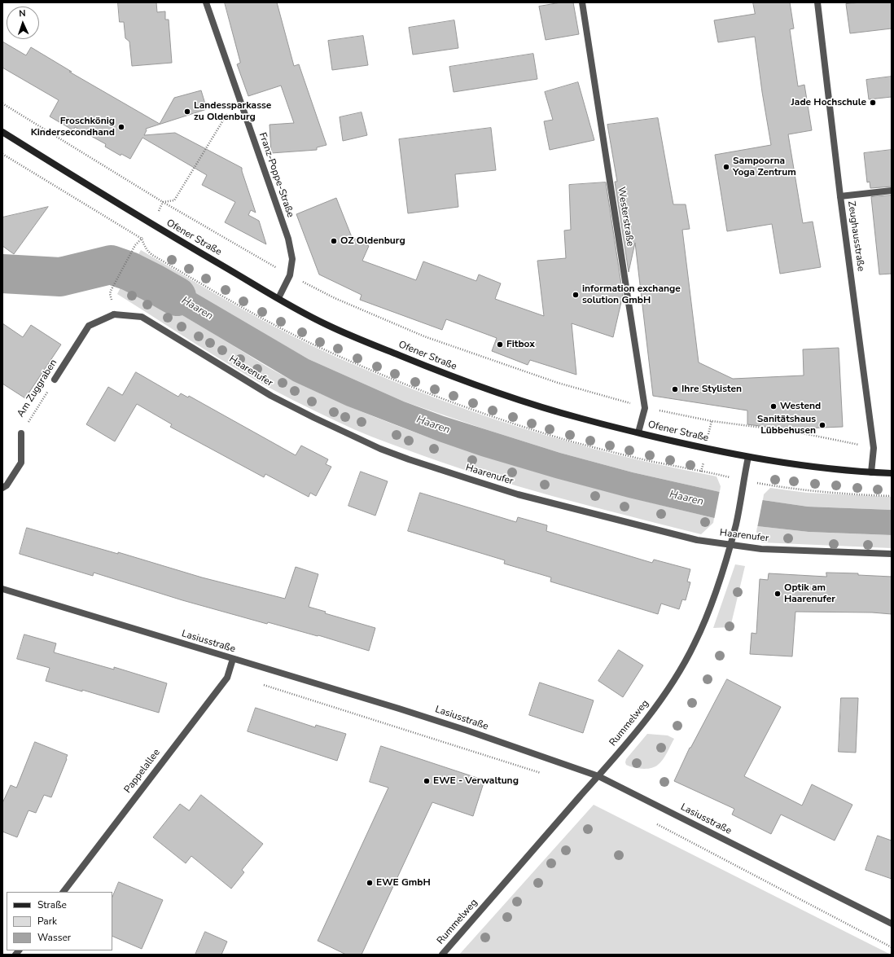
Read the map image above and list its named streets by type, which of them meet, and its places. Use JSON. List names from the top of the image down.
{
  "streets": {
    "main road": ["Ofener Straße"],
    "street": [
      "Franz-Poppe-Straße",
      "Westerstraße",
      "Zeughausstraße",
      "Haarenufer",
      "Am Zuggraben",
      "Lasiusstraße",
      "Rummelweg",
      "Pappelallee"
    ]
  },
  "crossings": [
    ["Franz-Poppe-Straße", "Ofener Straße"],
    ["Westerstraße", "Ofener Straße"],
    ["Zeughausstraße", "Ofener Straße"],
    ["Ofener Straße", "Rummelweg"],
    ["Haarenufer", "Am Zuggraben"],
    ["Haarenufer", "Rummelweg"],
    ["Lasiusstraße", "Rummelweg"],
    ["Lasiusstraße", "Pappelallee"]
  ],
  "water": ["Haaren"],
  "places": [
    "Jade Hochschule",
    "Landessparkasse zu Oldenburg",
    "Froschkönig Kindersecondhand",
    "Sampoorna Yoga Zentrum",
    "OZ Oldenburg",
    "information exchange solution GmbH",
    "Fitbox",
    "Ihre Stylisten",
    "Westend",
    "Sanitätshaus Lübbehusen",
    "Optik am Haarenufer",
    "EWE - Verwaltung",
    "EWE GmbH"
  ],
  "legend": ["Straße", "Park", "Wasser"],
  "north": "top"
}
